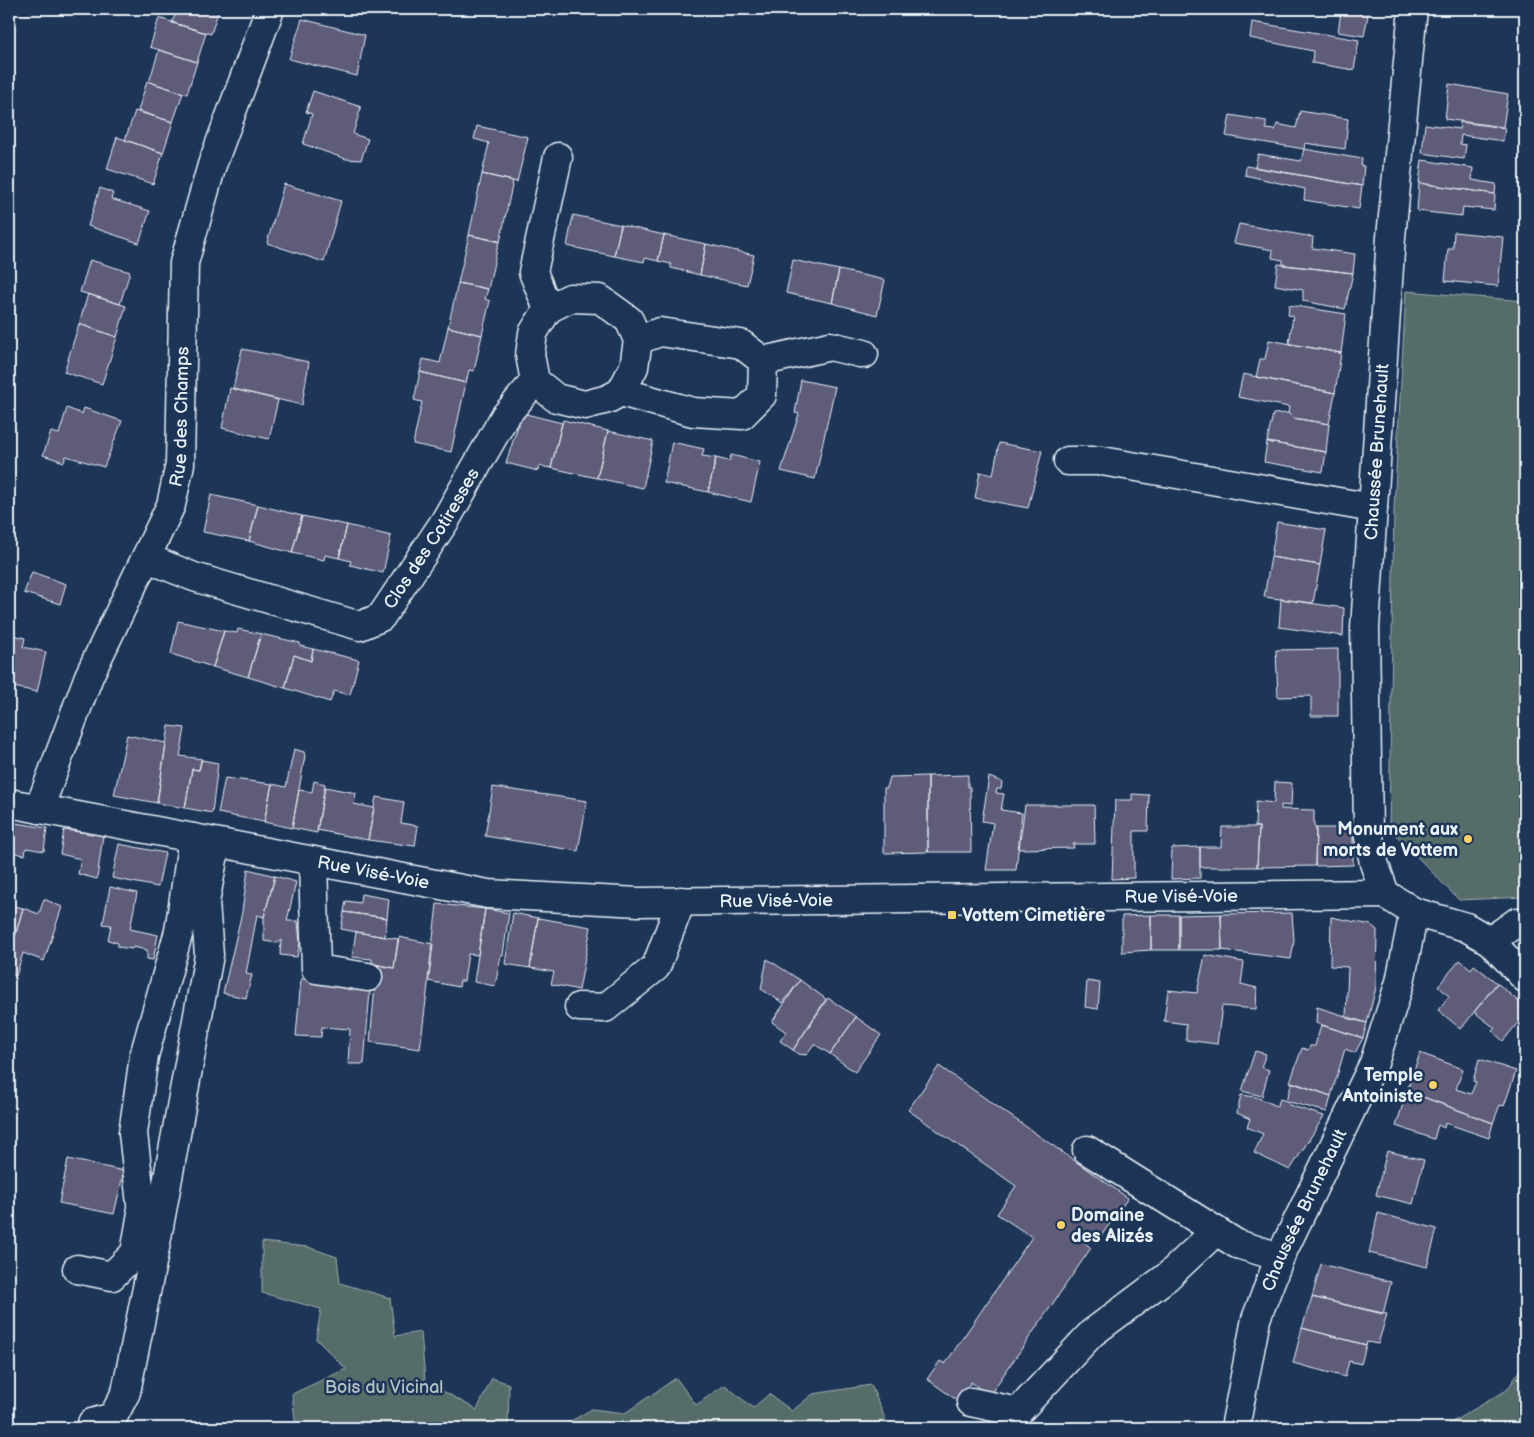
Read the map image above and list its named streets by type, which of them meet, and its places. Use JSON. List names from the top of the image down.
{
  "streets": {
    "street": [
      "Rue des Champs",
      "Chaussée Brunehault",
      "Clos des Cotiresses",
      "Rue Visé-Voie"
    ]
  },
  "crossings": [
    ["Rue des Champs", "Clos des Cotiresses"],
    ["Rue des Champs", "Rue Visé-Voie"],
    ["Chaussée Brunehault", "Rue Visé-Voie"]
  ],
  "parks": ["Bois du Vicinal"],
  "places": {
    "other": ["Monument aux morts de Vottem", "Temple Antoiniste", "Domaine des Alizés"],
    "transit": ["Vottem Cimetière"]
  }
}
